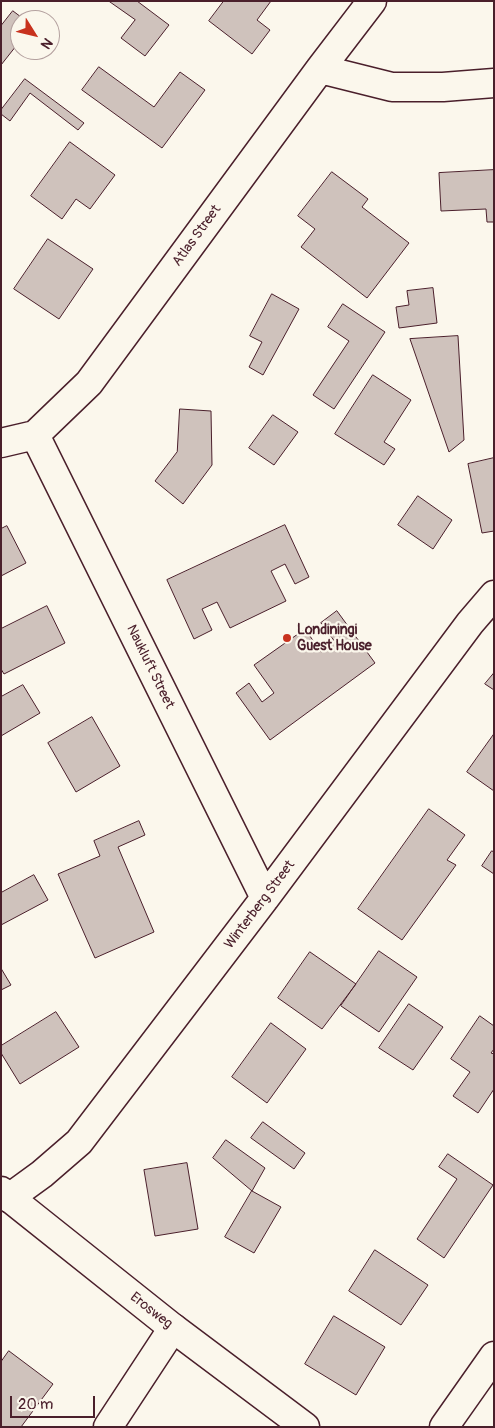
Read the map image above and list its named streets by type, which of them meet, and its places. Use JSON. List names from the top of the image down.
{
  "streets": {
    "street": [
      "Atlas Street",
      "Naukluft Street",
      "Winterberg Street",
      "Erosweg"
    ]
  },
  "crossings": [
    ["Atlas Street", "Naukluft Street"],
    ["Naukluft Street", "Winterberg Street"],
    ["Winterberg Street", "Erosweg"]
  ],
  "places": ["Londiningi Guest House"],
  "scale_bar": "20 m",
  "north": "bottom right"
}
